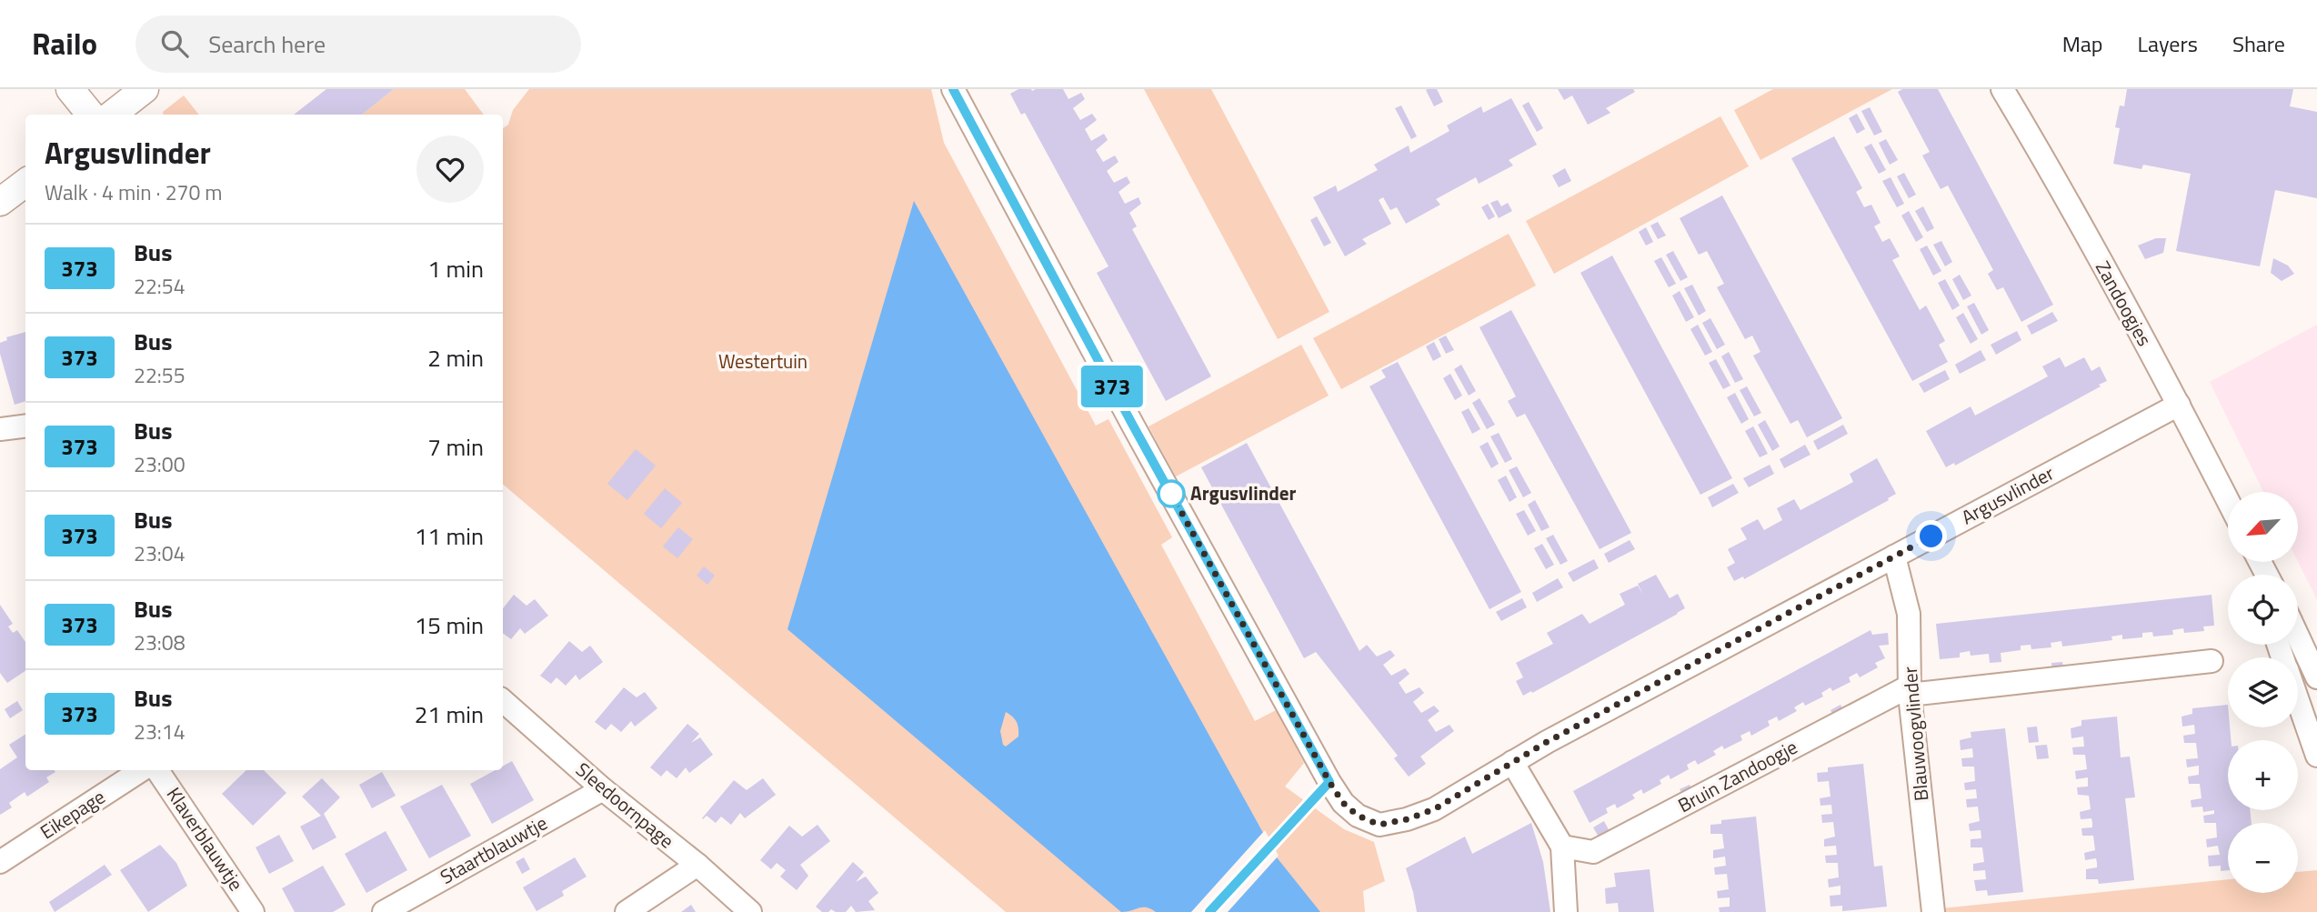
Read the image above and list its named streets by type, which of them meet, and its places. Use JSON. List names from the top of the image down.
{
  "streets": {
    "street": [
      "Zandoogjes",
      "Argusvlinder",
      "Blauwoogvlinder",
      "Bruin Zandoogje",
      "Sleedoornpage",
      "Eikepage",
      "Klaverblauwtje",
      "Staartblauwtje"
    ]
  },
  "crossings": [
    ["Zandoogjes", "Argusvlinder"],
    ["Argusvlinder", "Blauwoogvlinder"],
    ["Blauwoogvlinder", "Bruin Zandoogje"],
    ["Sleedoornpage", "Staartblauwtje"]
  ],
  "parks": ["Westertuin"],
  "places": ["Argusvlinder"],
  "lines": ["bus line 373"],
  "north": "bottom left",
  "page": {
    "header": "Railo",
    "search": "Search here",
    "nav": ["Map", "Layers", "Share"],
    "on_map": "373",
    "heading": ["Argusvlinder", "Walk · 4 min · 270 m"],
    "list": [
      {
        "mark": "373",
        "name": "Bus",
        "note": "22:54",
        "value": "1 min"
      },
      {
        "mark": "373",
        "name": "Bus",
        "note": "22:55",
        "value": "2 min"
      },
      {
        "mark": "373",
        "name": "Bus",
        "note": "23:00",
        "value": "7 min"
      },
      {
        "mark": "373",
        "name": "Bus",
        "note": "23:04",
        "value": "11 min"
      },
      {
        "mark": "373",
        "name": "Bus",
        "note": "23:08",
        "value": "15 min"
      },
      {
        "mark": "373",
        "name": "Bus",
        "note": "23:14",
        "value": "21 min"
      }
    ],
    "map_buttons": ["+", "−"]
  }
}
